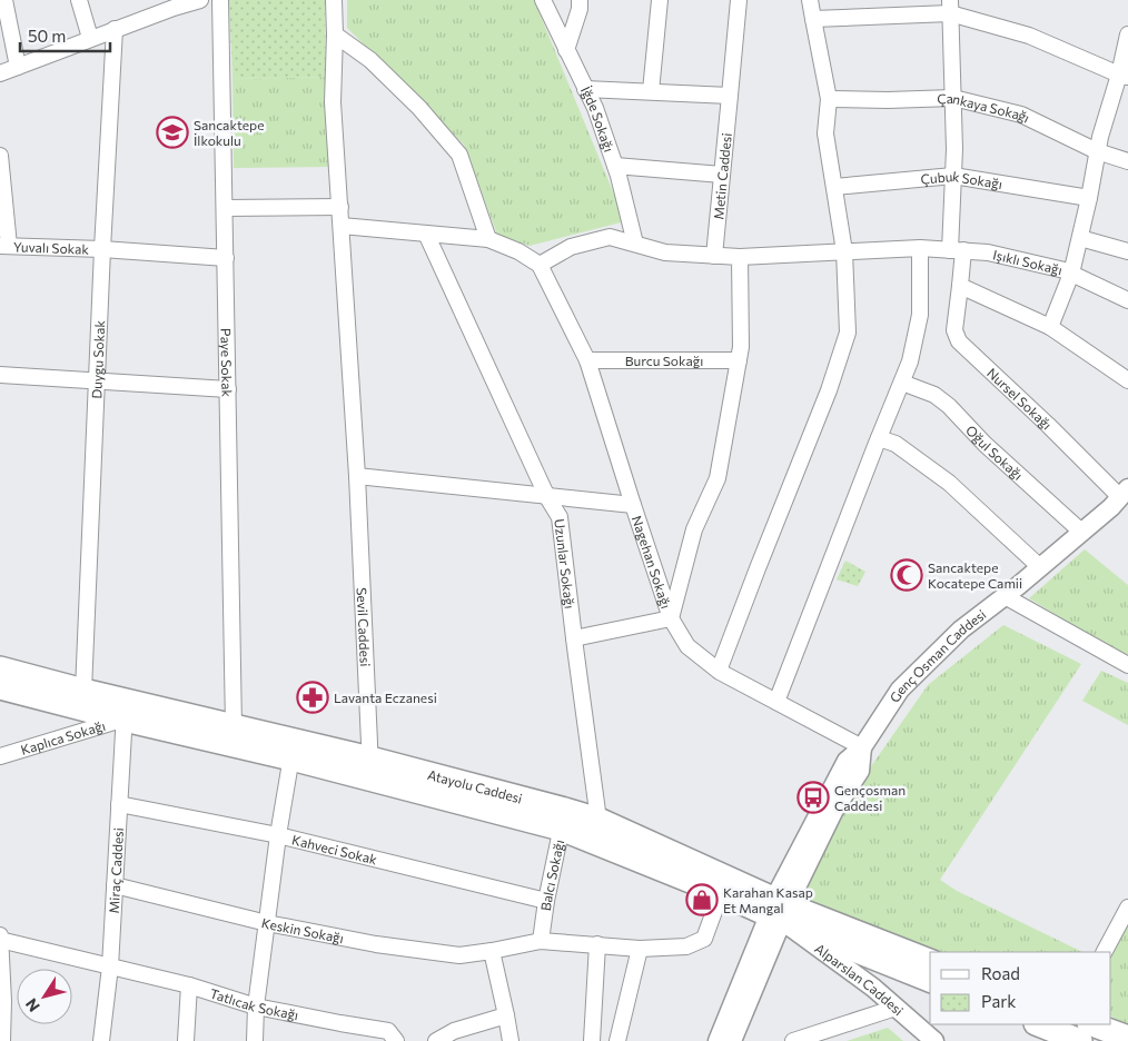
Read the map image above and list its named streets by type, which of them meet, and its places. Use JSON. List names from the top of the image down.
{
  "streets": {
    "main road": ["Atayolu Caddesi"],
    "street": [
      "Çankaya Sokağı",
      "İğde Sokağı",
      "Metin Caddesi",
      "Çubuk Sokağı",
      "Yuvalı Sokak",
      "Işıklı Sokağı",
      "Duygu Sokak",
      "Burcu Sokağı",
      "Paye Sokak",
      "Nursel Sokağı",
      "Oğul Sokağı",
      "Nagehan Sokağı",
      "Uzunlar Sokağı",
      "Sevil Caddesi",
      "Genç Osman Caddesi",
      "Kaplıca Sokağı",
      "Kahveci Sokak",
      "Miraç Caddesi",
      "Balcı Sokağı",
      "Keskin Sokağı",
      "Alparslan Caddesi",
      "Tatlıcak Sokağı"
    ]
  },
  "crossings": [
    ["Çankaya Sokağı", "Nursel Sokağı"],
    ["İğde Sokağı", "Işıklı Sokağı"],
    ["Metin Caddesi", "Işıklı Sokağı"],
    ["Çubuk Sokağı", "Nursel Sokağı"],
    ["Yuvalı Sokak", "Duygu Sokak"],
    ["Yuvalı Sokak", "Paye Sokak"],
    ["Işıklı Sokağı", "Nursel Sokağı"],
    ["Işıklı Sokağı", "Nagehan Sokağı"],
    ["Duygu Sokak", "Atayolu Caddesi"],
    ["Burcu Sokağı", "Nagehan Sokağı"],
    ["Paye Sokak", "Atayolu Caddesi"],
    ["Nursel Sokağı", "Genç Osman Caddesi"],
    ["Oğul Sokağı", "Genç Osman Caddesi"],
    ["Nagehan Sokağı", "Genç Osman Caddesi"],
    ["Uzunlar Sokağı", "Atayolu Caddesi"],
    ["Sevil Caddesi", "Atayolu Caddesi"],
    ["Genç Osman Caddesi", "Atayolu Caddesi"],
    ["Genç Osman Caddesi", "Alparslan Caddesi"],
    ["Kaplıca Sokağı", "Atayolu Caddesi"],
    ["Kaplıca Sokağı", "Miraç Caddesi"],
    ["Atayolu Caddesi", "Miraç Caddesi"],
    ["Atayolu Caddesi", "Balcı Sokağı"],
    ["Atayolu Caddesi", "Keskin Sokağı"],
    ["Atayolu Caddesi", "Alparslan Caddesi"],
    ["Kahveci Sokak", "Miraç Caddesi"],
    ["Kahveci Sokak", "Balcı Sokağı"],
    ["Miraç Caddesi", "Keskin Sokağı"],
    ["Miraç Caddesi", "Tatlıcak Sokağı"],
    ["Balcı Sokağı", "Keskin Sokağı"]
  ],
  "places": {
    "school or university": ["Sancaktepe İlkokulu"],
    "mosque": ["Sancaktepe Kocatepe Camii"],
    "pharmacy": ["Lavanta Eczanesi"],
    "bus stop": ["Gençosman Caddesi"],
    "shop": ["Karahan Kasap Et Mangal"]
  },
  "legend": ["Road", "Park"],
  "scale_bar": "50 m",
  "north": "bottom left"
}
